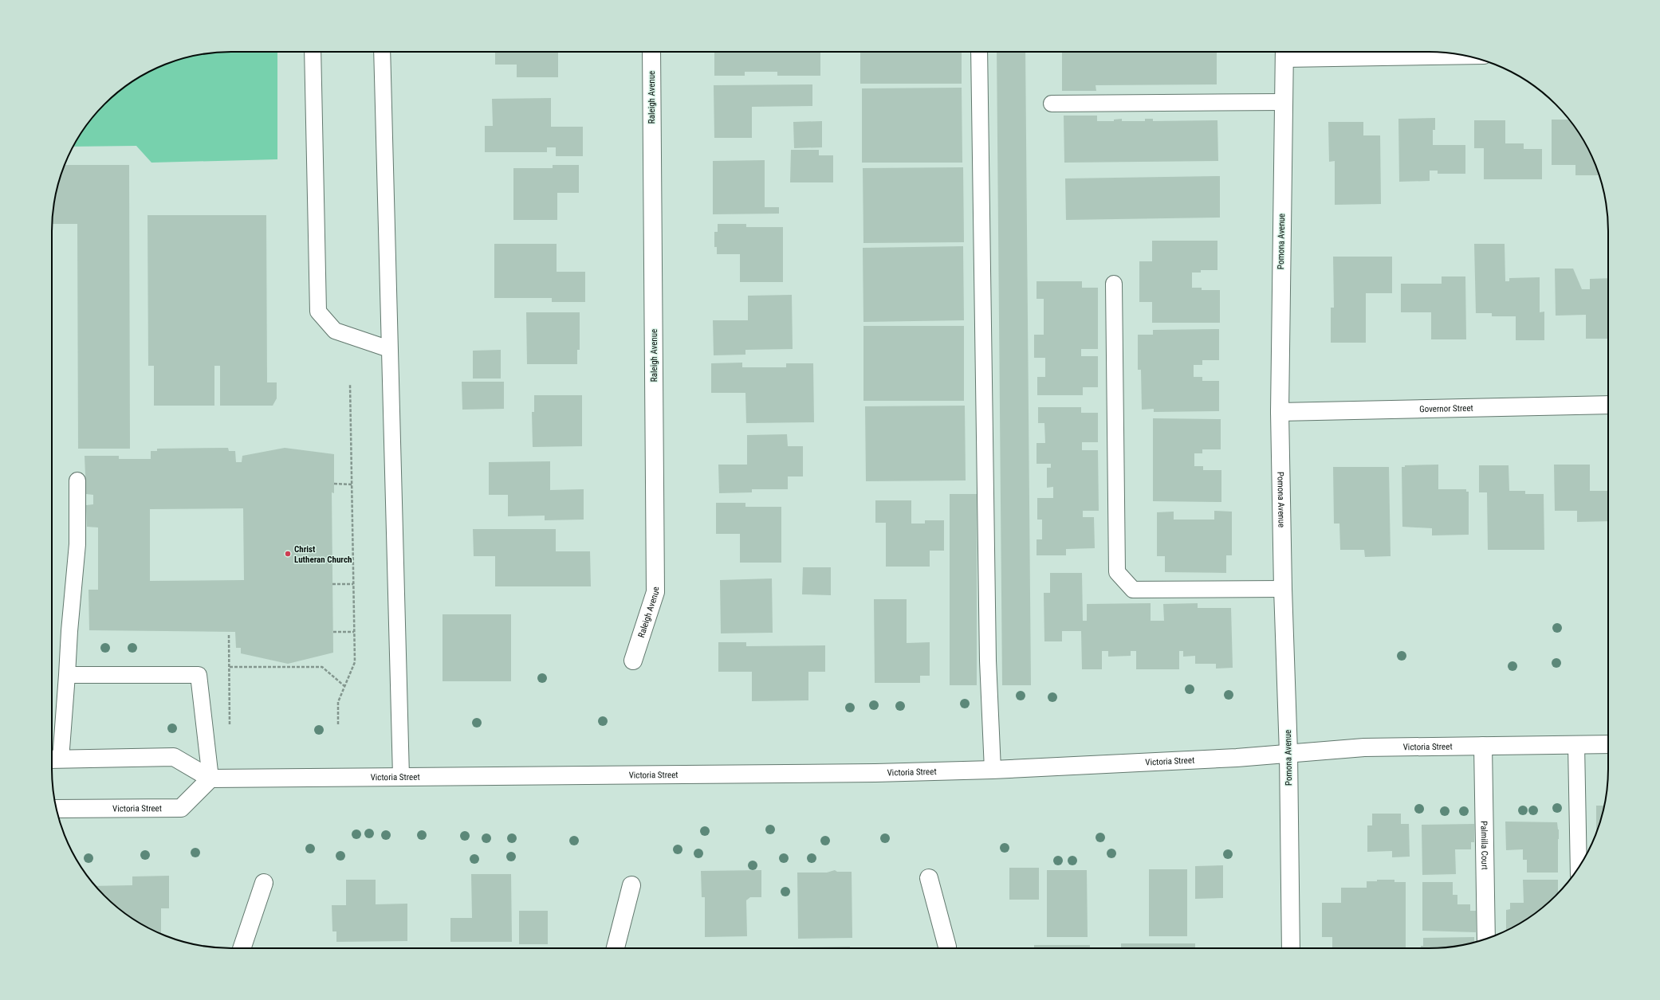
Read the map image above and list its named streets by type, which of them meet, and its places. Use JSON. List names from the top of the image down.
{
  "streets": {
    "street": [
      "Raleigh Avenue",
      "Pomona Avenue",
      "Governor Street",
      "Victoria Street",
      "Palmilla Court"
    ]
  },
  "crossings": [
    ["Pomona Avenue", "Governor Street"],
    ["Pomona Avenue", "Victoria Street"],
    ["Victoria Street", "Palmilla Court"]
  ],
  "places": ["Christ Lutheran Church"]
}
